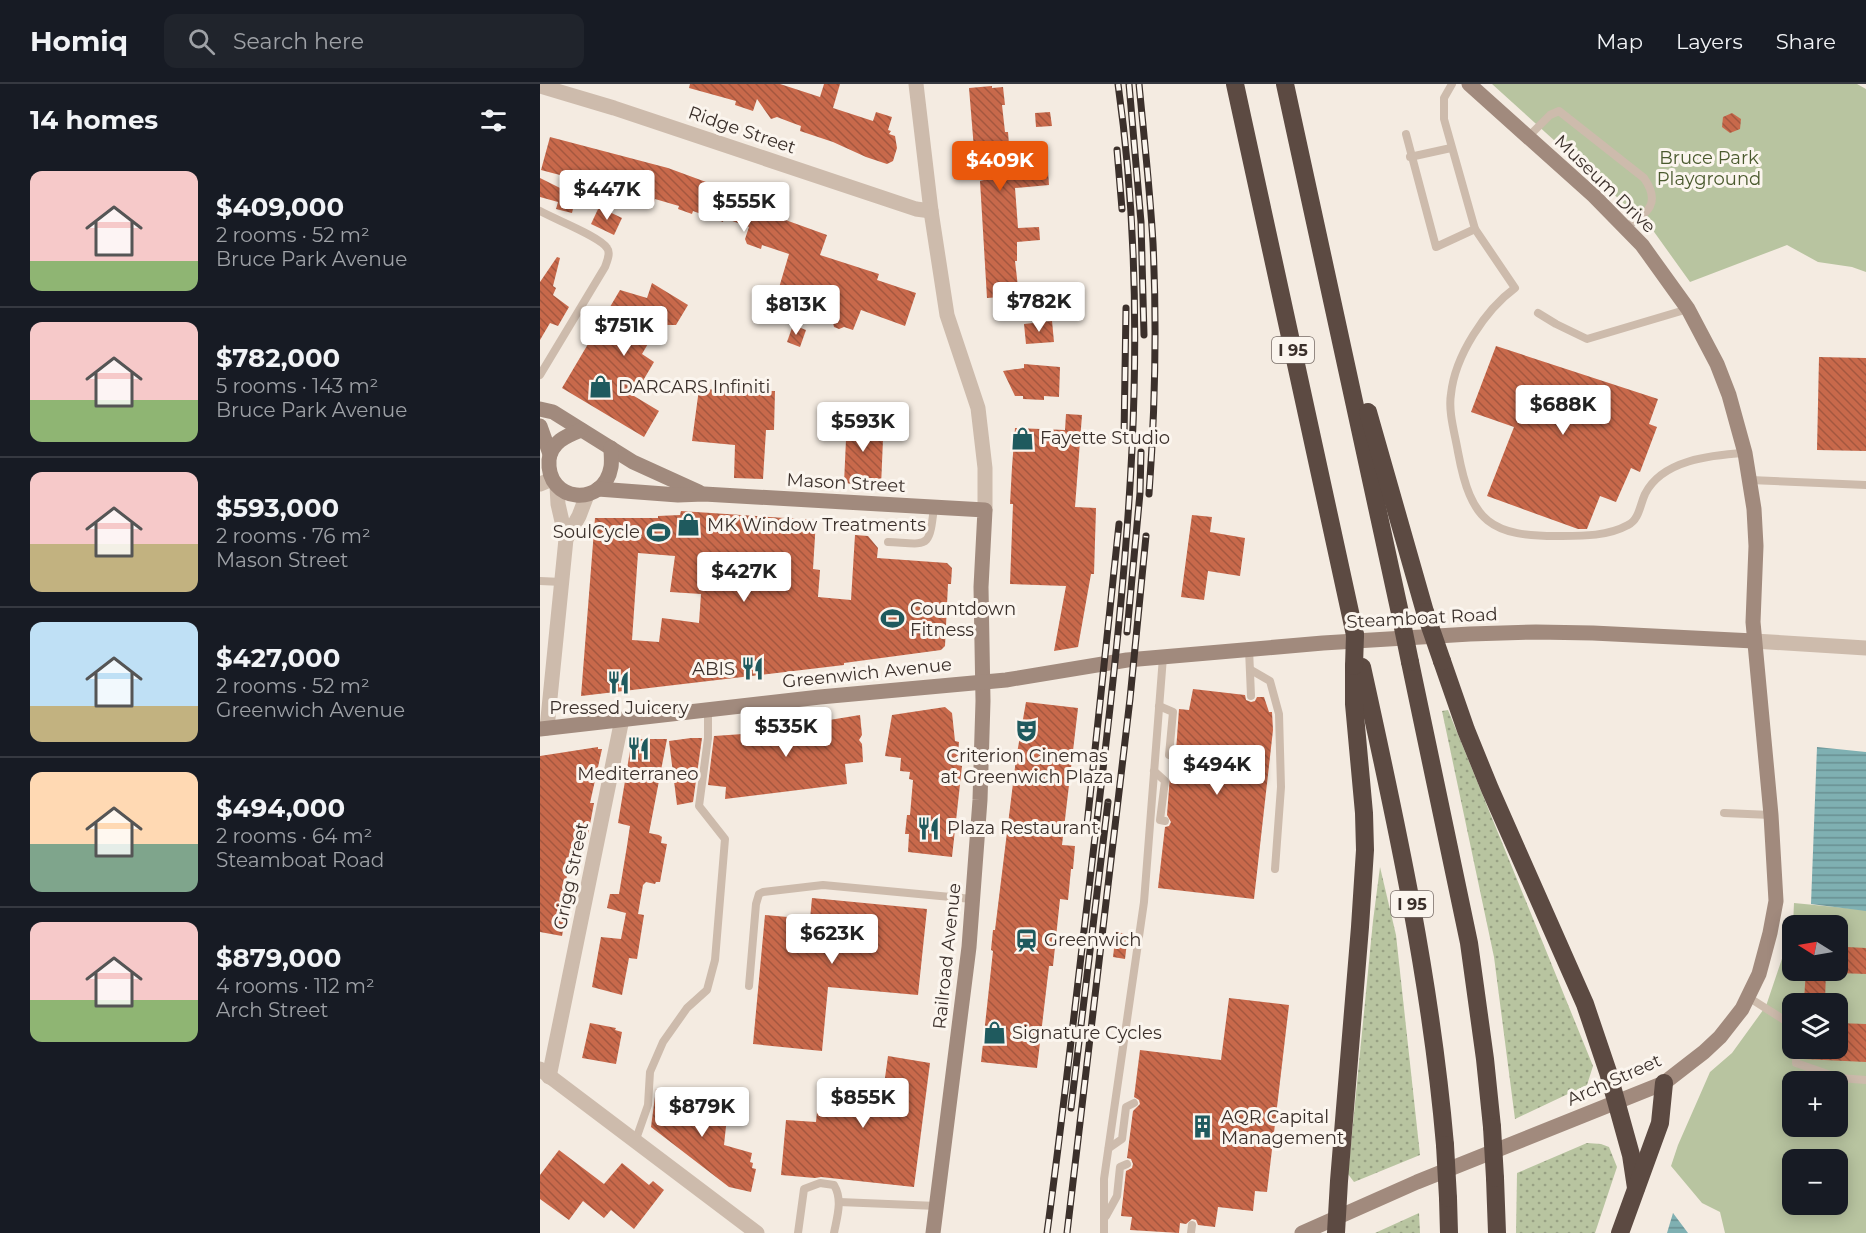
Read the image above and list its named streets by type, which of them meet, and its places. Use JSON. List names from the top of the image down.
{
  "streets": {
    "highway": ["I 95"],
    "main road": [
      "Museum Drive",
      "Mason Street",
      "Steamboat Road",
      "Greenwich Avenue",
      "Railroad Avenue",
      "Arch Street"
    ],
    "street": ["Ridge Street", "Grigg Street"]
  },
  "crossings": [
    ["Museum Drive", "Steamboat Road"],
    ["Museum Drive", "Arch Street"],
    ["Mason Street", "Railroad Avenue"],
    ["Steamboat Road", "Greenwich Avenue"],
    ["Steamboat Road", "Railroad Avenue"],
    ["Steamboat Road", "Arch Street"],
    ["Greenwich Avenue", "Grigg Street"],
    ["Greenwich Avenue", "Railroad Avenue"]
  ],
  "parks": ["Bruce Park Playground"],
  "places": {
    "shop": [
      "DARCARS Infiniti",
      "Fayette Studio",
      "MK Window Treatments",
      "Signature Cycles"
    ],
    "sports": ["SoulCycle", "Countdown Fitness"],
    "restaurant": [
      "ABIS",
      "Pressed Juicery",
      "Mediterraneo",
      "Plaza Restaurant"
    ],
    "theatre": ["Criterion Cinemas at Greenwich Plaza"],
    "station": ["Greenwich"],
    "building": ["AQR Capital Management"]
  },
  "north": "left",
  "page": {
    "header": "Homiq",
    "search": "Search here",
    "nav": ["Map", "Layers", "Share"],
    "heading": "14 homes",
    "price": [
      "$409K",
      "$447K",
      "$555K",
      "$782K",
      "$813K",
      "$751K",
      "$688K",
      "$593K",
      "$427K",
      "$535K",
      "$494K",
      "$623K",
      "$855K",
      "$879K"
    ],
    "list": [
      {
        "name": "$409,000",
        "note": "2 rooms · 52 m² · Bruce Park Avenue"
      },
      {
        "name": "$782,000",
        "note": "5 rooms · 143 m² · Bruce Park Avenue"
      },
      {
        "name": "$593,000",
        "note": "2 rooms · 76 m² · Mason Street"
      },
      {
        "name": "$427,000",
        "note": "2 rooms · 52 m² · Greenwich Avenue"
      },
      {
        "name": "$494,000",
        "note": "2 rooms · 64 m² · Steamboat Road"
      },
      {
        "name": "$879,000",
        "note": "4 rooms · 112 m² · Arch Street"
      }
    ],
    "map_buttons": ["+", "−"]
  }
}
